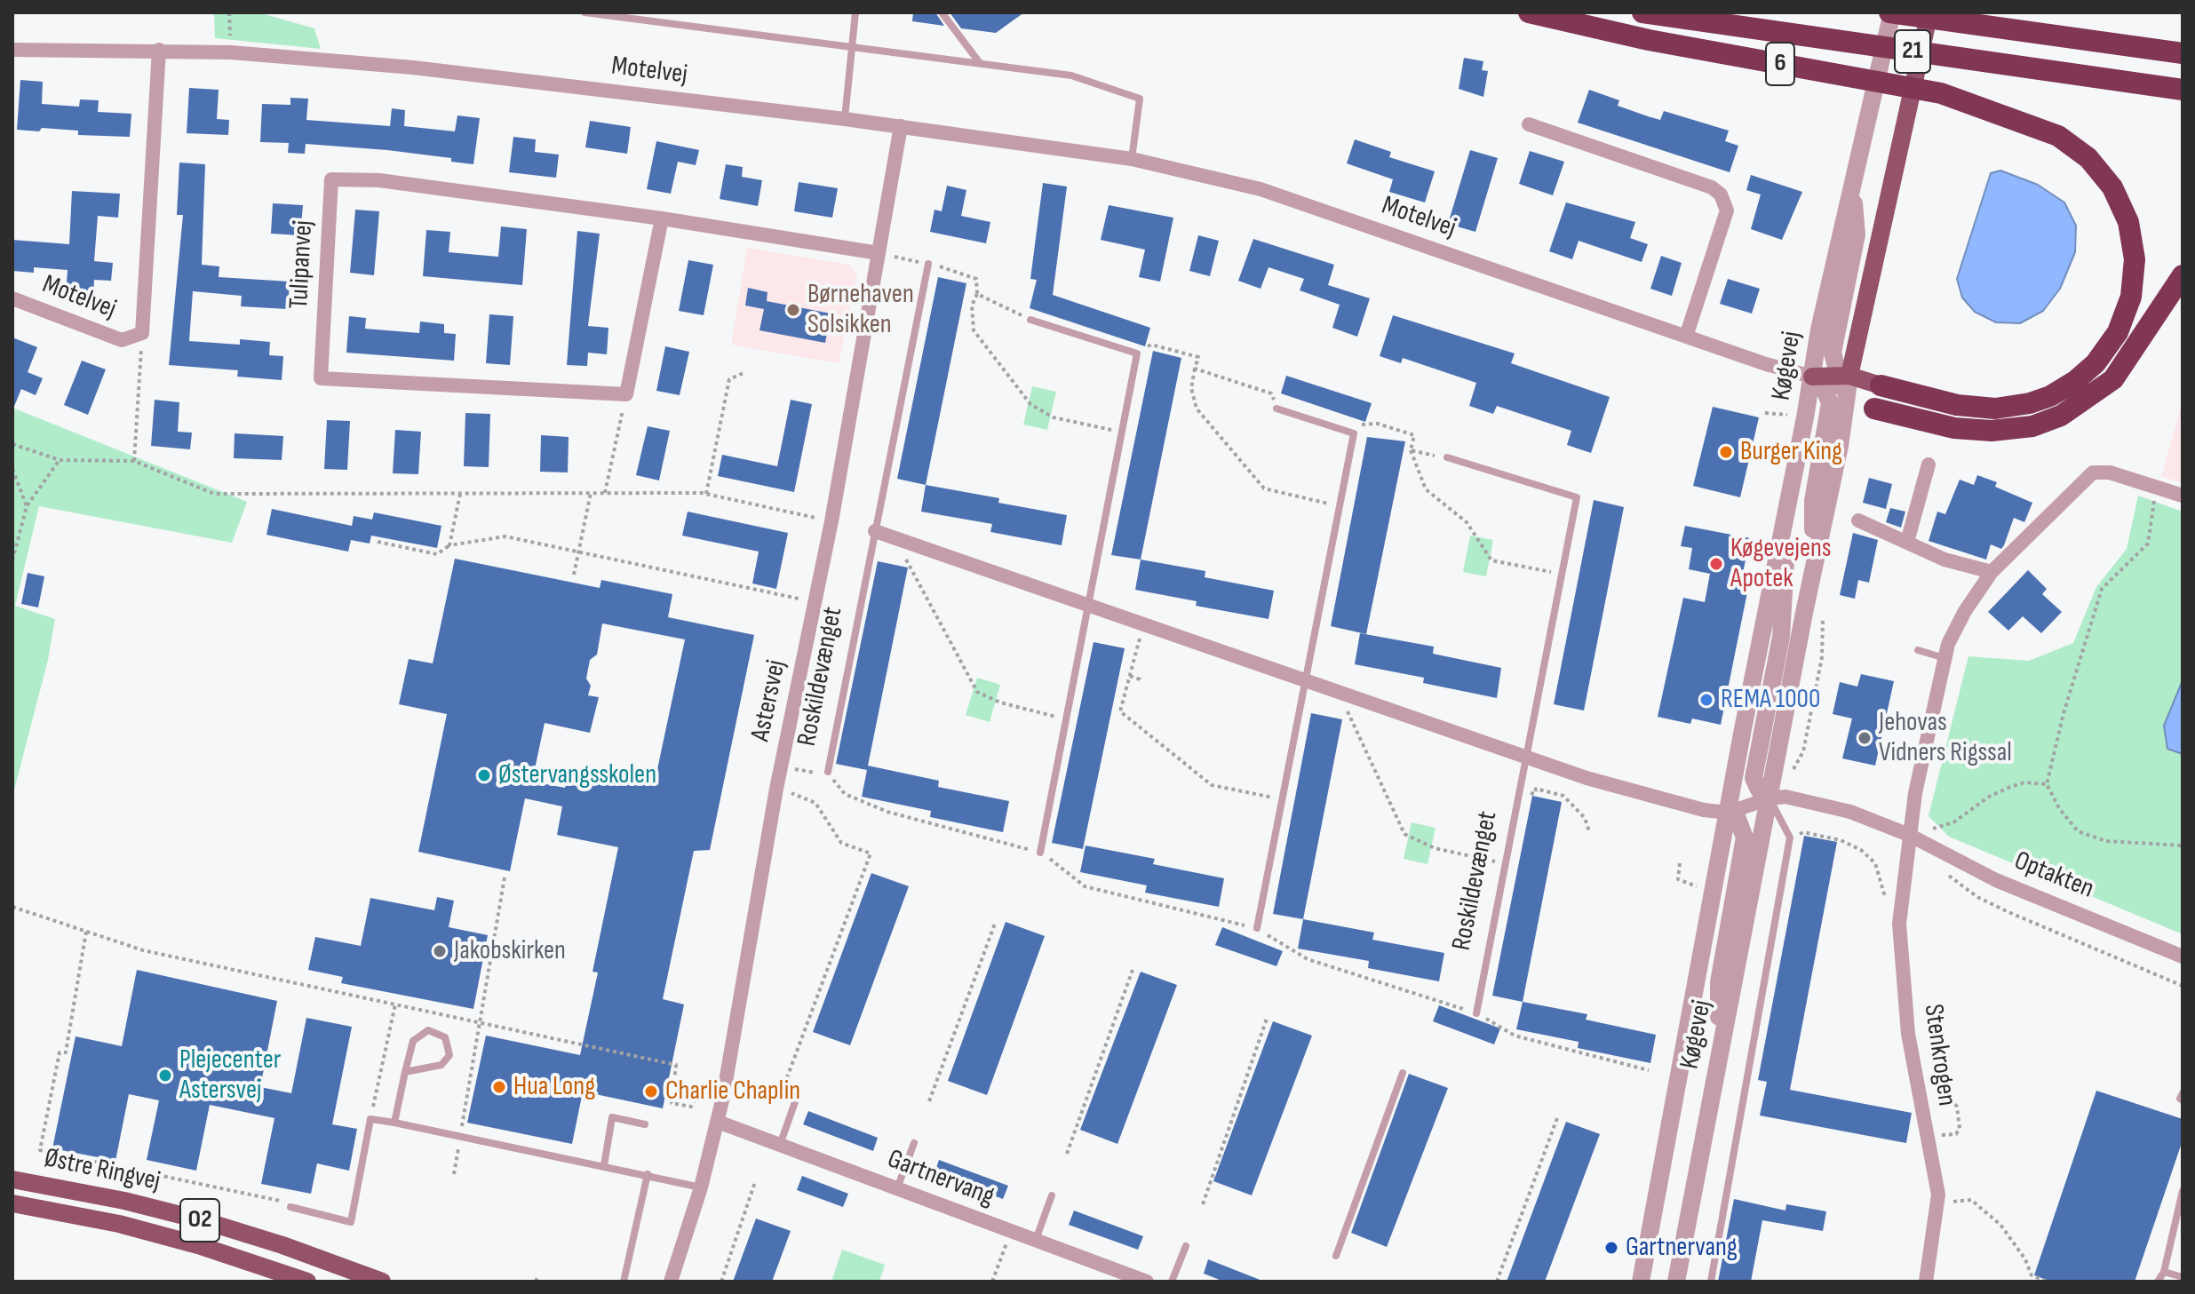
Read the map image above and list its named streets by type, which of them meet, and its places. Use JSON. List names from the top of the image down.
{
  "streets": {
    "highway": ["21", "6"],
    "main road": ["Køgevej", "Østre Ringvej", "O2"],
    "street": [
      "Motelvej",
      "Tulipanvej",
      "Astersvej",
      "Optakten",
      "Stenkrogen",
      "Gartnervang"
    ],
    "lane": ["Roskildevænget"]
  },
  "crossings": [
    ["21", "Køgevej"],
    ["6", "Køgevej"],
    ["Motelvej", "Køgevej"],
    ["Motelvej", "Astersvej"],
    ["Tulipanvej", "Astersvej"],
    ["Køgevej", "Optakten"],
    ["Astersvej", "Gartnervang"],
    ["Optakten", "Stenkrogen"]
  ],
  "places": [
    "Børnehaven Solsikken",
    "Burger King",
    "Køgevejens Apotek",
    "REMA 1000",
    "Jehovas Vidners Rigssal",
    "Østervangsskolen",
    "Jakobskirken",
    "Plejecenter Astersvej",
    "Hua Long",
    "Charlie Chaplin",
    "Gartnervang"
  ]
}
